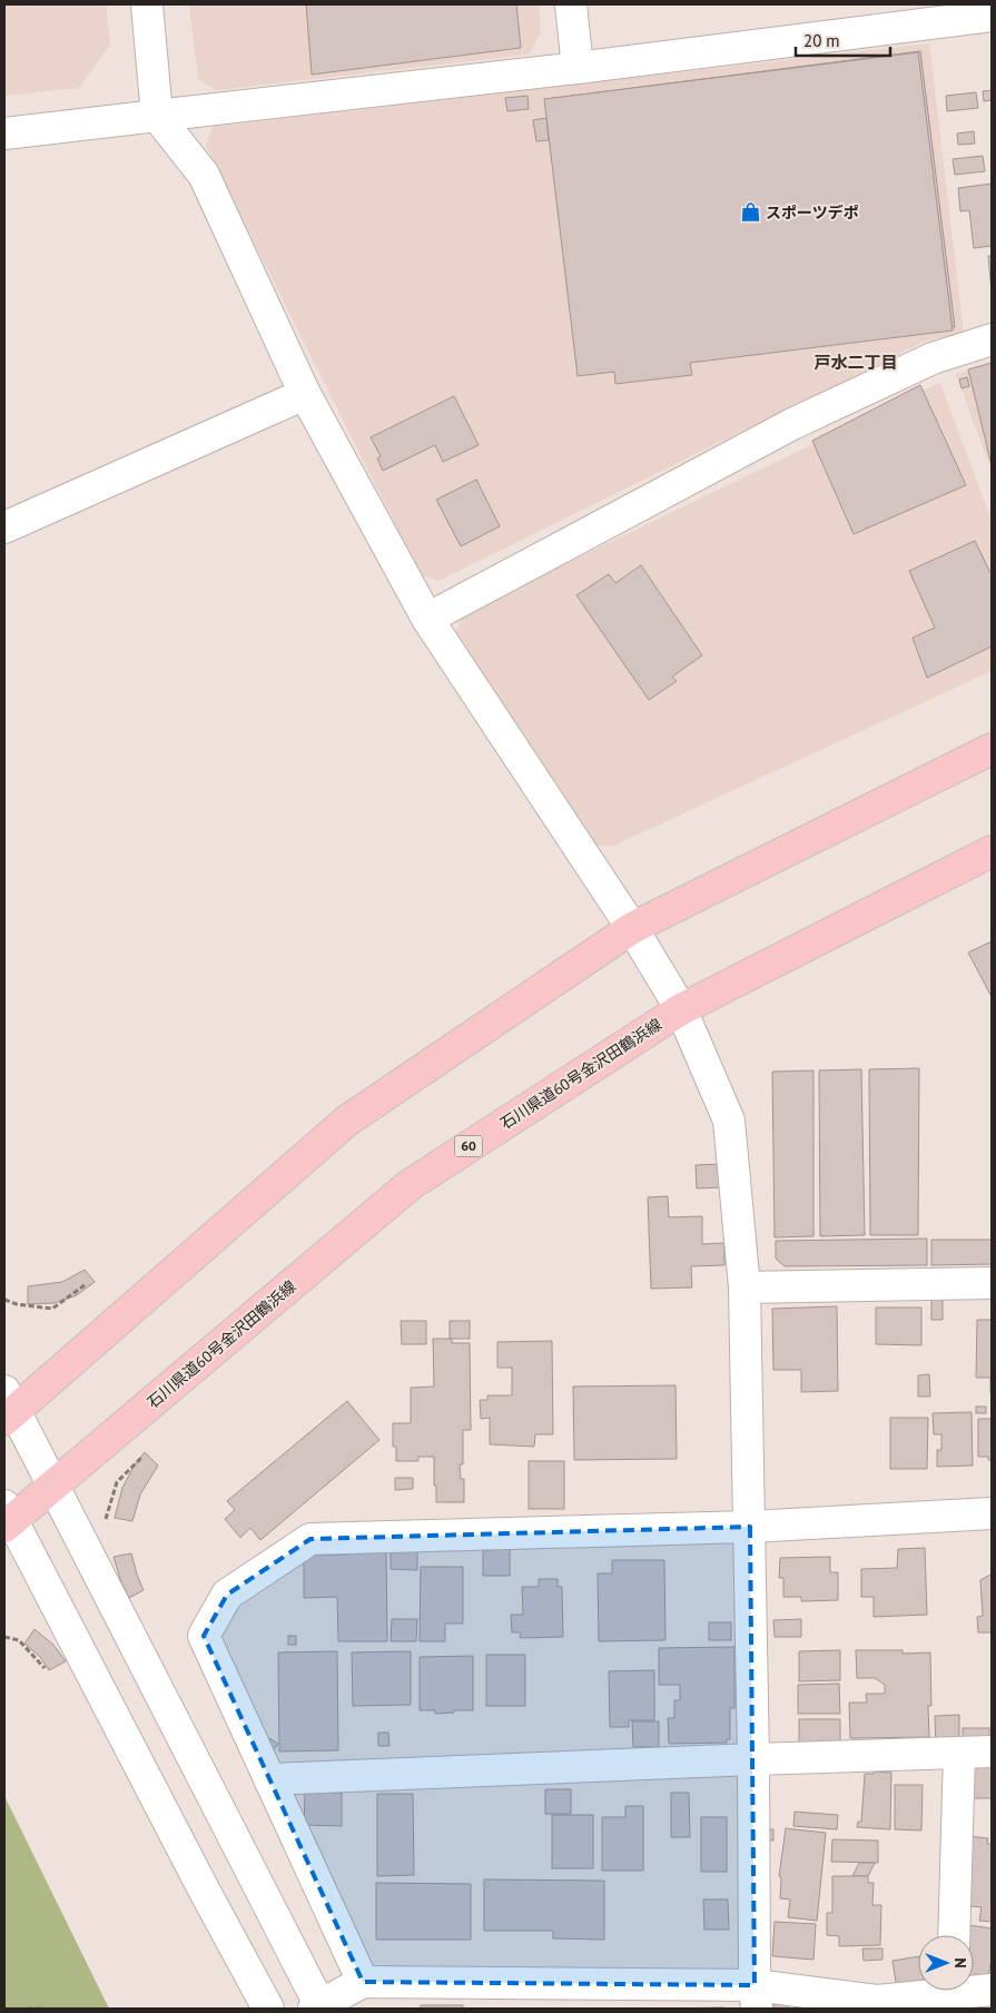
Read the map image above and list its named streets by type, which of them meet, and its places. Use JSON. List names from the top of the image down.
{
  "streets": {
    "main road": ["石川県道60号金沢田鶴浜線", "60"]
  },
  "districts": ["戸水二丁目"],
  "places": {
    "shop": ["スポーツデポ"]
  },
  "scale_bar": "20 m",
  "north": "right"
}
